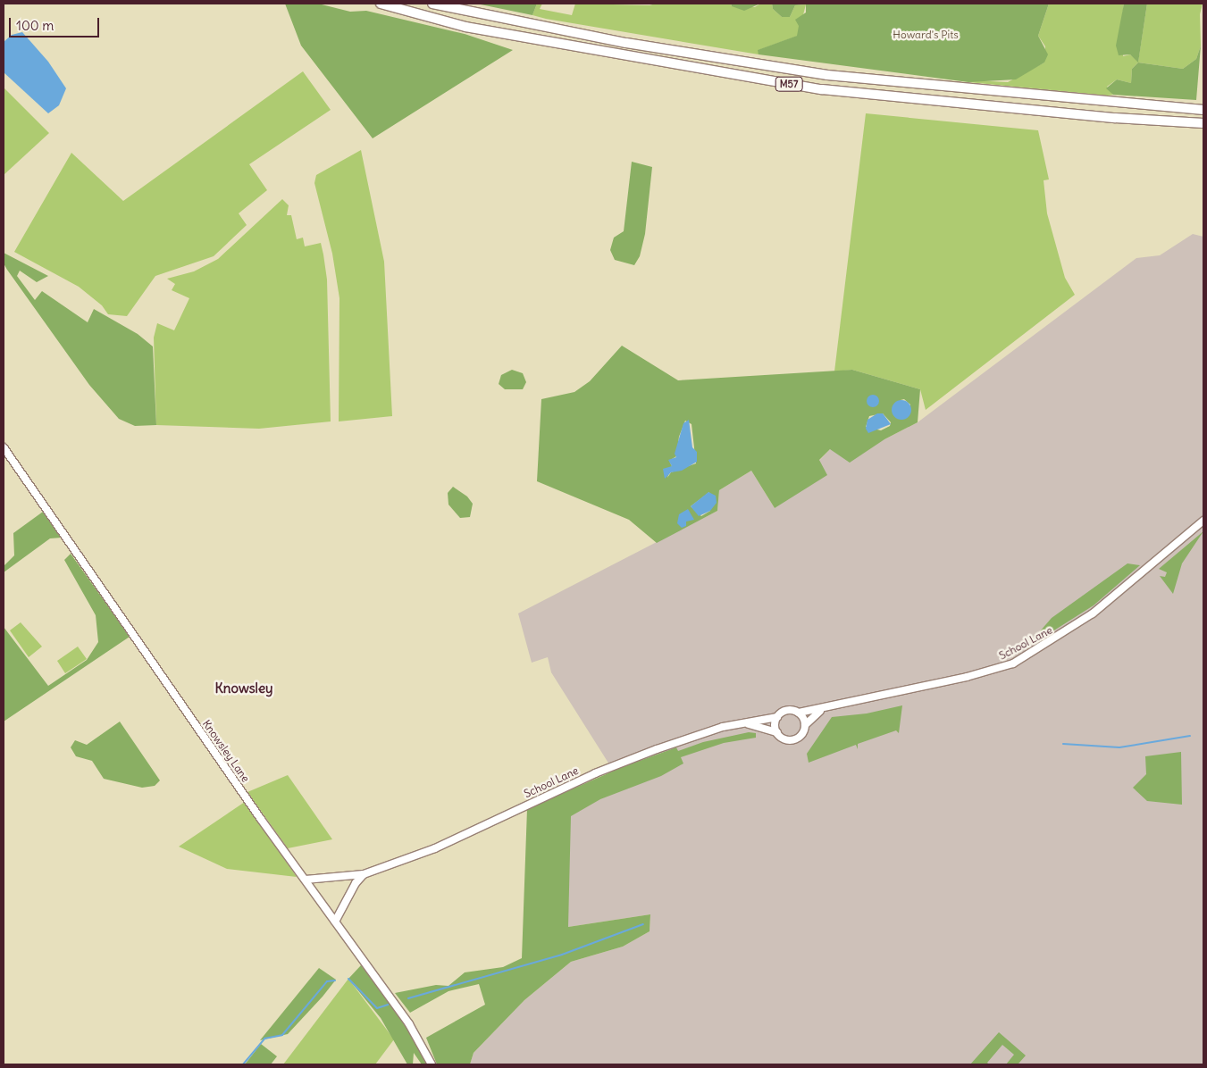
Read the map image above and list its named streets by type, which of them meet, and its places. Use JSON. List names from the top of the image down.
{
  "streets": {
    "highway": ["M57"],
    "main road": ["School Lane", "Knowsley Lane"]
  },
  "crossings": [
    ["School Lane", "Knowsley Lane"]
  ],
  "districts": ["Knowsley"],
  "parks": ["Howard's Pits"],
  "scale_bar": "100 m"
}
